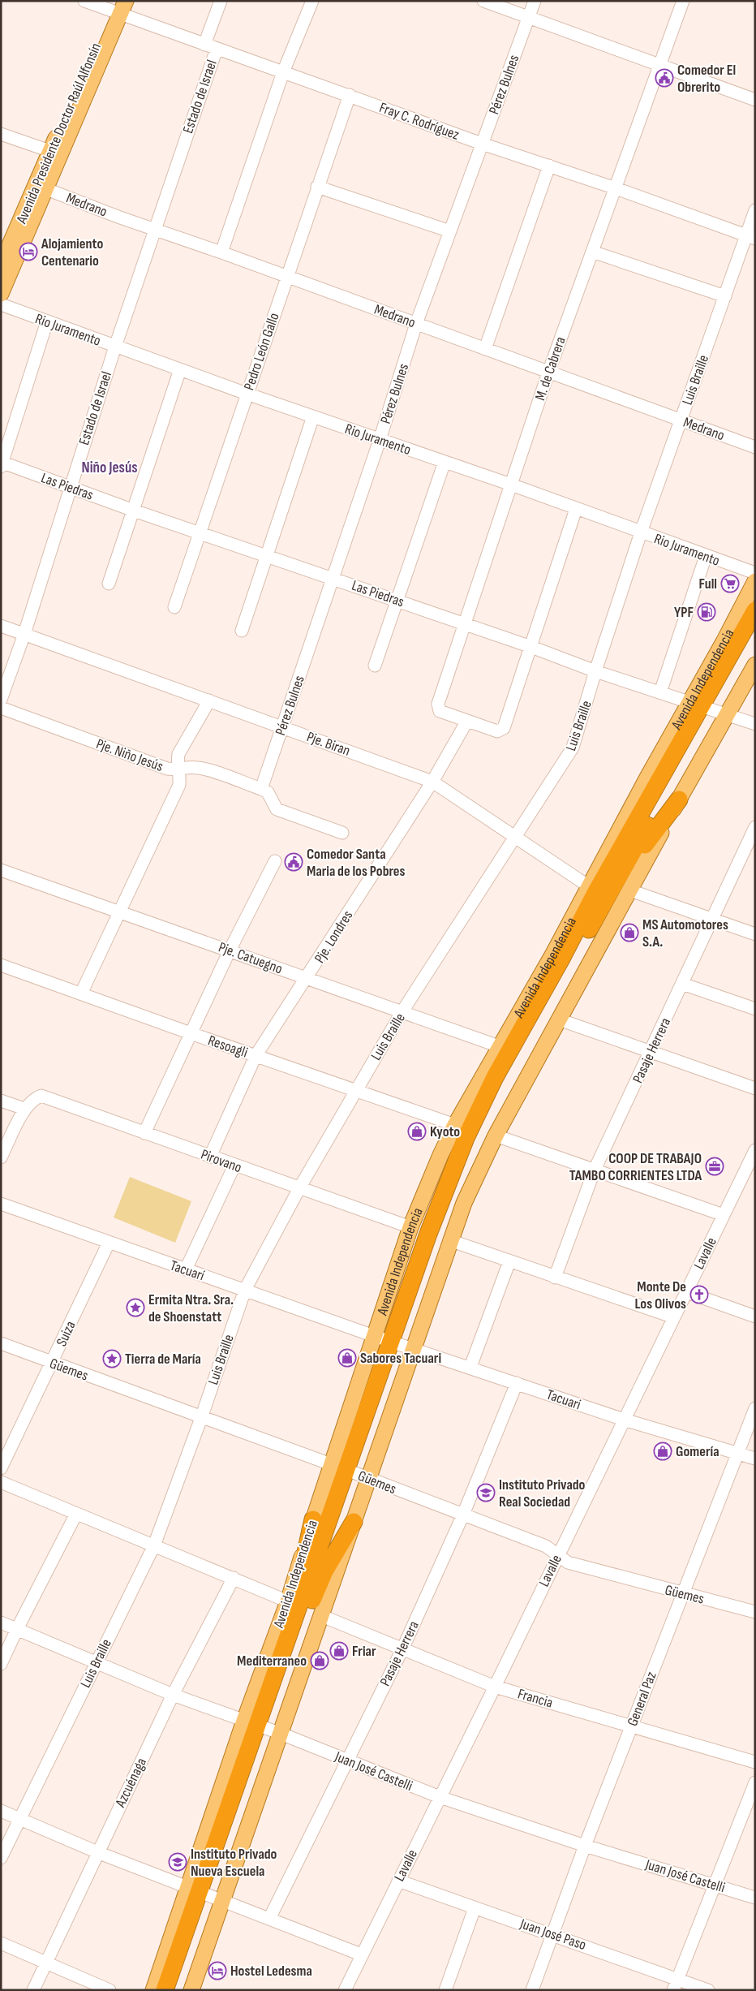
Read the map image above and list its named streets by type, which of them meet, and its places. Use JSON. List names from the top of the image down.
{
  "streets": {
    "highway": ["Avenida Independencia"],
    "main road": ["Avenida Presidente Doctor Raúl Alfonsín"],
    "street": [
      "Pérez Bulnes",
      "Estado de Israel",
      "Fray C. Rodríguez",
      "Medrano",
      "Rio Juramento",
      "Pedro León Gallo",
      "M. de Cabrera",
      "Luis Braille",
      "Las Piedras",
      "Pje. Biran",
      "Pje. Niño Jesús",
      "Pje. Londres",
      "Pje. Catuegno",
      "Resoagli",
      "Pasaje Herrera",
      "Pirovano",
      "Lavalle",
      "Tacuarí",
      "Suiza",
      "Güemes",
      "Tacuari",
      "Francia",
      "General Paz",
      "Juan José Castelli",
      "Azcuénaga",
      "Juan José Paso"
    ]
  },
  "crossings": [
    ["Pérez Bulnes", "Fray C. Rodríguez"],
    ["Pérez Bulnes", "Medrano"],
    ["Pérez Bulnes", "Rio Juramento"],
    ["Pérez Bulnes", "Las Piedras"],
    ["Pérez Bulnes", "Pje. Biran"],
    ["Pérez Bulnes", "Pje. Niño Jesús"],
    ["Estado de Israel", "Fray C. Rodríguez"],
    ["Estado de Israel", "Medrano"],
    ["Estado de Israel", "Rio Juramento"],
    ["Estado de Israel", "Las Piedras"],
    ["Estado de Israel", "Pje. Biran"],
    ["Fray C. Rodríguez", "Avenida Presidente Doctor Raúl Alfonsín"],
    ["Fray C. Rodríguez", "Pedro León Gallo"],
    ["Fray C. Rodríguez", "M. de Cabrera"],
    ["Fray C. Rodríguez", "Luis Braille"],
    ["Avenida Presidente Doctor Raúl Alfonsín", "Medrano"],
    ["Medrano", "Pedro León Gallo"],
    ["Medrano", "M. de Cabrera"],
    ["Medrano", "Luis Braille"],
    ["Rio Juramento", "Pedro León Gallo"],
    ["Rio Juramento", "M. de Cabrera"],
    ["Rio Juramento", "Luis Braille"],
    ["Pedro León Gallo", "Las Piedras"],
    ["M. de Cabrera", "Las Piedras"],
    ["M. de Cabrera", "Pje. Londres"],
    ["Luis Braille", "Las Piedras"],
    ["Luis Braille", "Pje. Biran"],
    ["Luis Braille", "Pje. Catuegno"],
    ["Luis Braille", "Resoagli"],
    ["Luis Braille", "Pirovano"],
    ["Luis Braille", "Tacuarí"],
    ["Luis Braille", "Güemes"],
    ["Luis Braille", "Juan José Castelli"],
    ["Las Piedras", "Avenida Independencia"],
    ["Avenida Independencia", "Pje. Biran"],
    ["Avenida Independencia", "Pje. Catuegno"],
    ["Avenida Independencia", "Resoagli"],
    ["Avenida Independencia", "Pirovano"],
    ["Avenida Independencia", "Tacuarí"],
    ["Avenida Independencia", "Güemes"],
    ["Avenida Independencia", "Tacuari"],
    ["Avenida Independencia", "Francia"],
    ["Avenida Independencia", "Juan José Castelli"],
    ["Pje. Biran", "Pje. Londres"],
    ["Pje. Londres", "Pje. Catuegno"],
    ["Pje. Londres", "Resoagli"],
    ["Pje. Londres", "Pirovano"],
    ["Pasaje Herrera", "Güemes"],
    ["Pasaje Herrera", "Tacuari"],
    ["Pasaje Herrera", "Francia"],
    ["Pasaje Herrera", "Juan José Castelli"],
    ["Lavalle", "Güemes"],
    ["Lavalle", "Tacuari"],
    ["Lavalle", "Francia"],
    ["Lavalle", "Juan José Castelli"],
    ["Lavalle", "Juan José Paso"],
    ["Tacuarí", "Suiza"],
    ["Tacuarí", "Tacuari"],
    ["Suiza", "Güemes"],
    ["Güemes", "General Paz"],
    ["Tacuari", "General Paz"],
    ["Francia", "General Paz"],
    ["General Paz", "Juan José Castelli"],
    ["General Paz", "Juan José Paso"],
    ["Juan José Castelli", "Azcuénaga"]
  ],
  "districts": ["Niño Jesús"],
  "places": {
    "public building": ["Comedor El Obrerito", "Comedor Santa Maria de los Pobres"],
    "hotel": ["Alojamiento Centenario", "Hostel Ledesma"],
    "supermarket": ["Full"],
    "fuel station": ["YPF"],
    "shop": [
      "MS Automotores S.A.",
      "Kyoto",
      "Sabores Tacuari",
      "Gomería",
      "Friar",
      "Mediterraneo"
    ],
    "office": ["COOP DE TRABAJO TAMBO CORRIENTES LTDA"],
    "church": ["Monte De Los Olivos"],
    "place": ["Ermita Ntra. Sra. de Shoenstatt", "Tierra de María"],
    "school or university": ["Instituto Privado Real Sociedad", "Instituto Privado Nueva Escuela"]
  }
}
